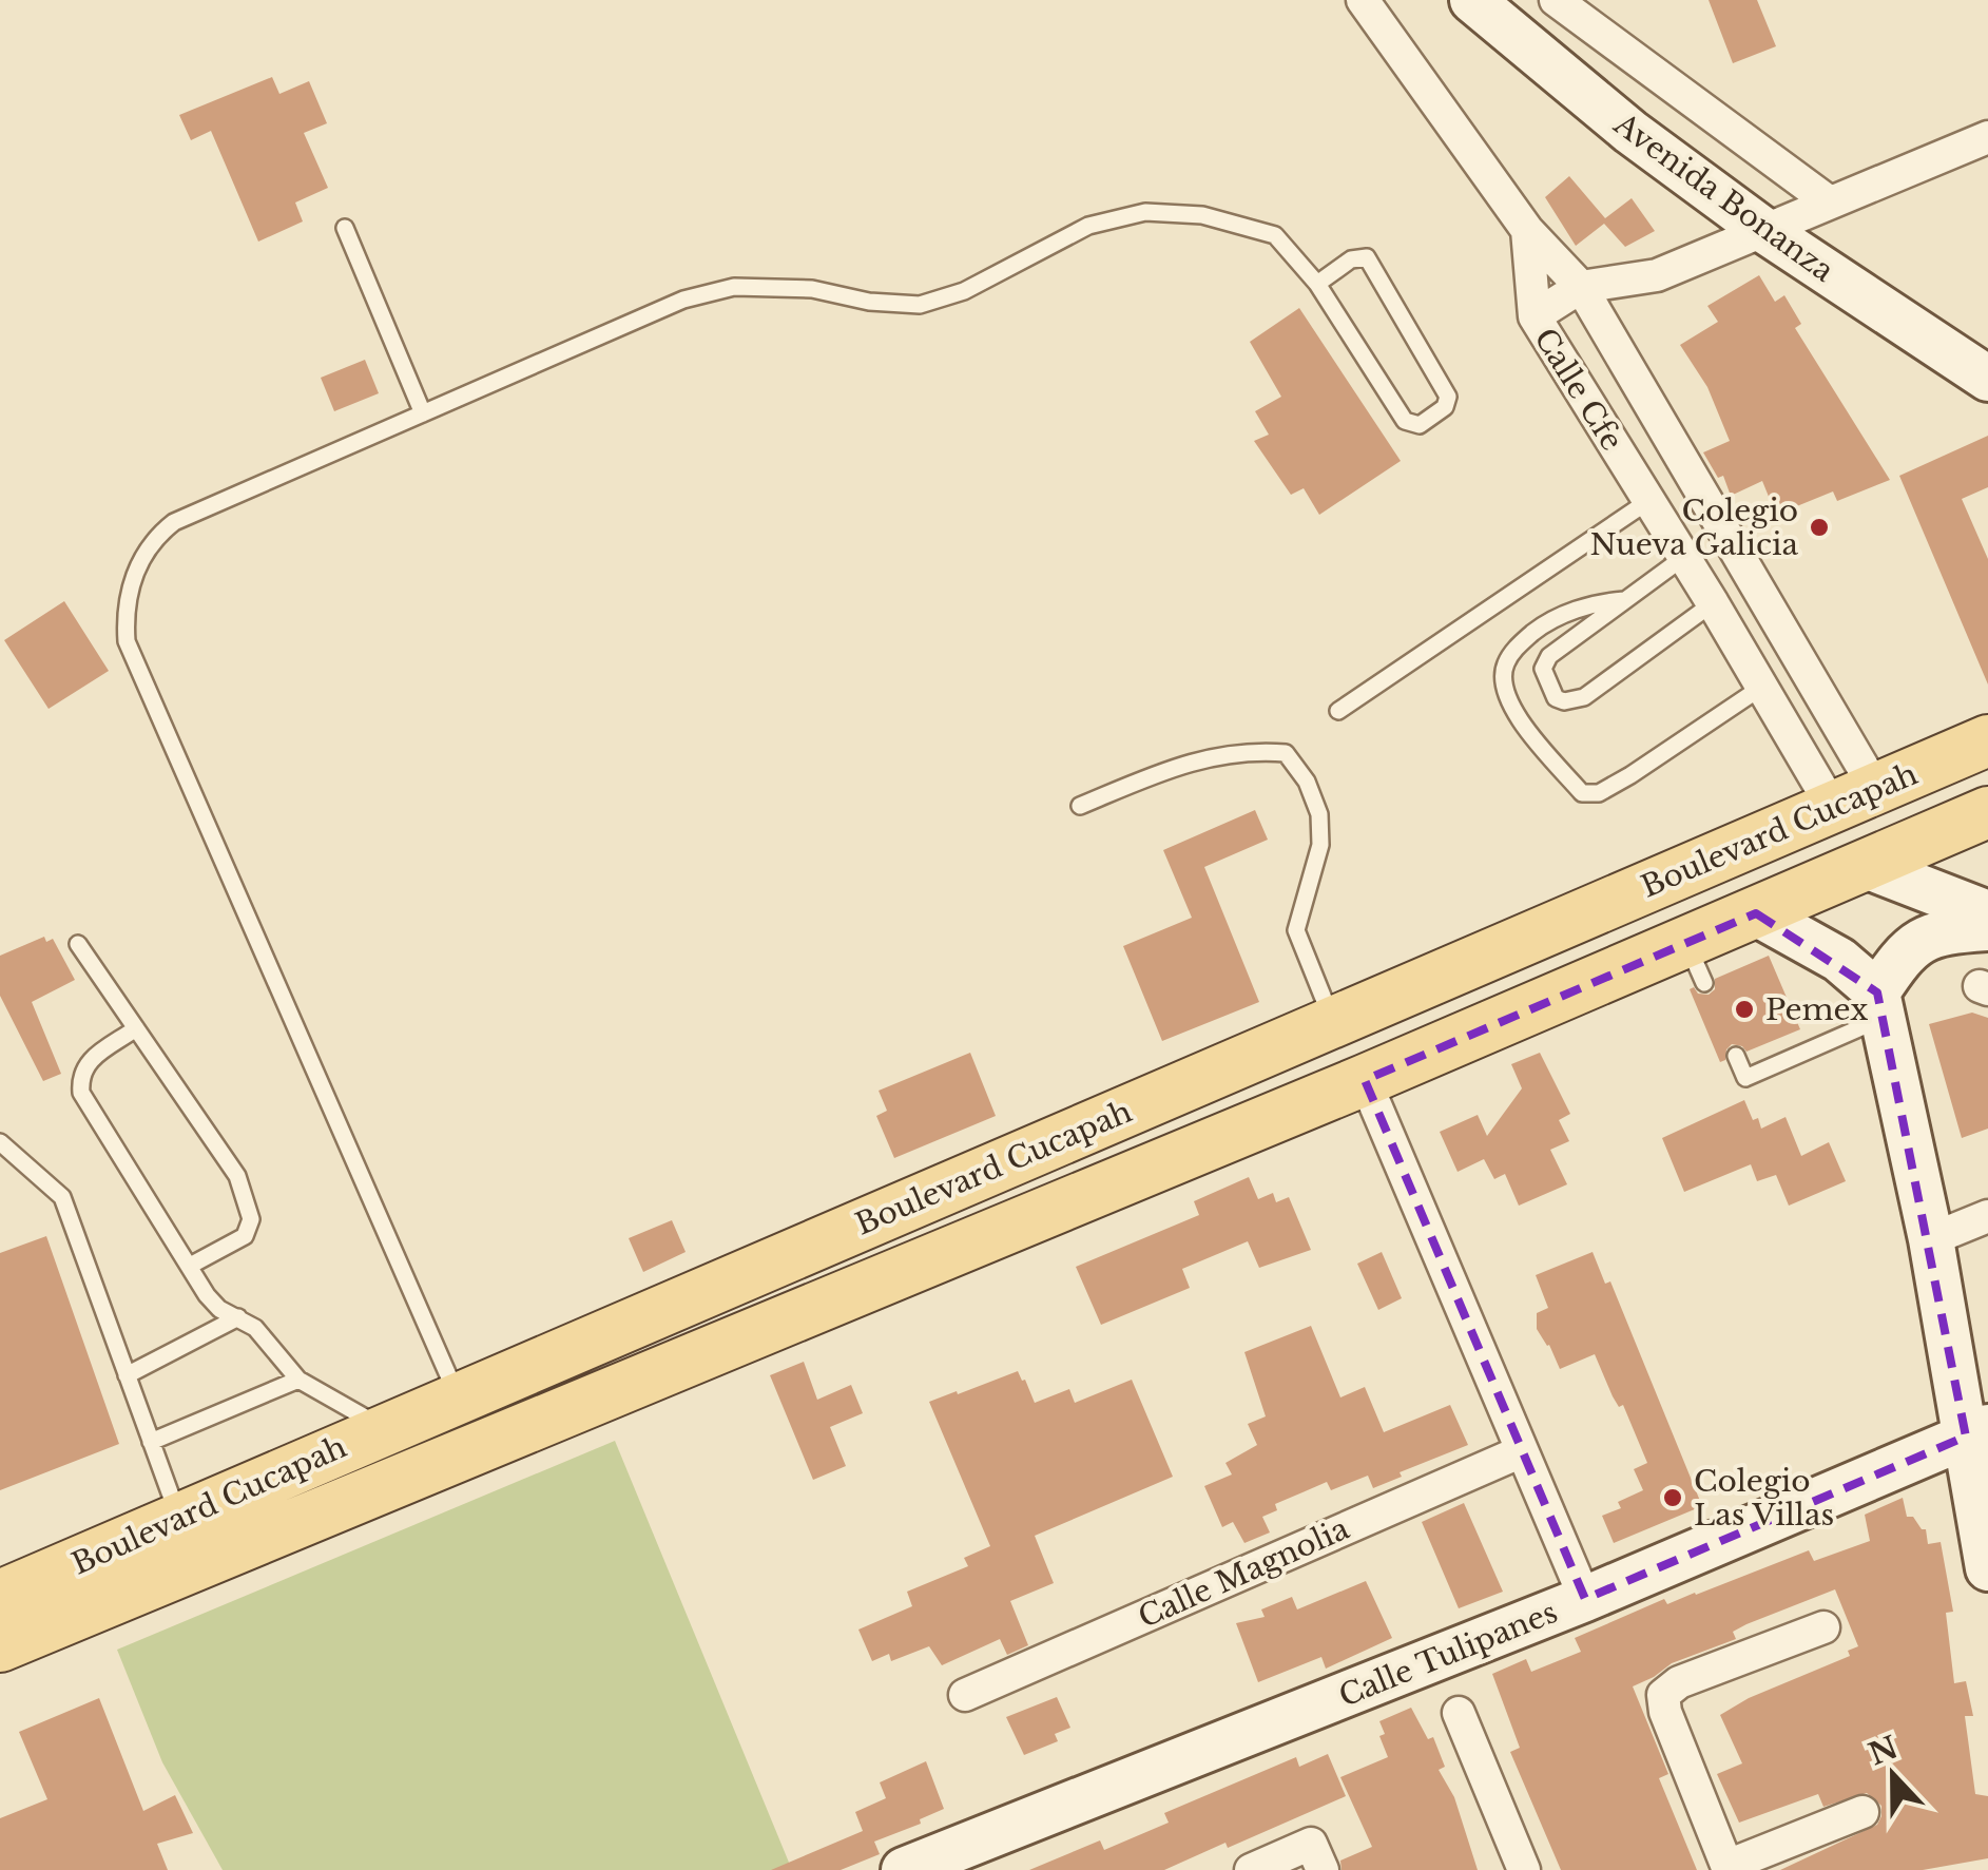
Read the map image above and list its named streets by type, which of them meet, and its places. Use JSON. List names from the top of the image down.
{
  "streets": {
    "main road": ["Boulevard Cucapah"],
    "street": [
      "Avenida Bonanza",
      "Calle Cfe",
      "Calle Magnolia",
      "Calle Tulipanes"
    ]
  },
  "crossings": [
    ["Calle Cfe", "Boulevard Cucapah"]
  ],
  "places": ["Colegio Nueva Galicia", "Pemex", "Colegio Las Villas"],
  "north": "top"
}
